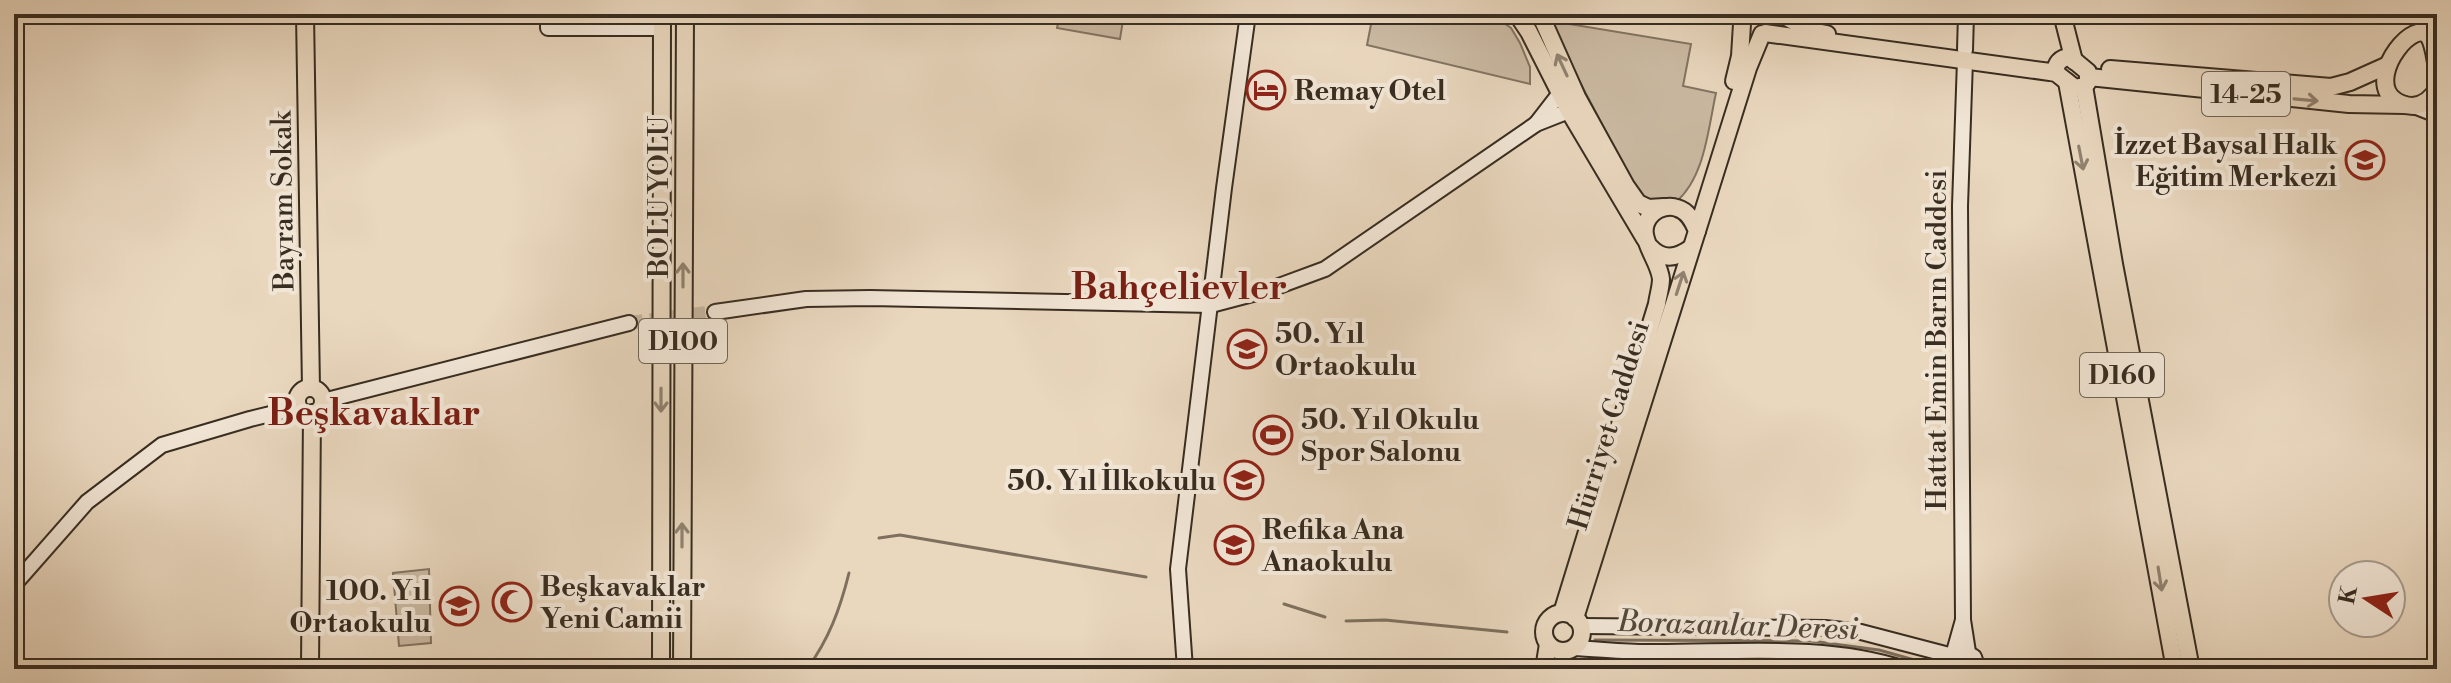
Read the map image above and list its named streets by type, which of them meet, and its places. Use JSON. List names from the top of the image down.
{
  "streets": {
    "main road": [
      "14-25",
      "BOLU YOLU",
      "Bayram Sokak",
      "Hattat Emin Barın Caddesi",
      "D100",
      "D160",
      "Hürriyet Caddesi"
    ]
  },
  "crossings": [
    ["14-25", "D160"]
  ],
  "districts": ["Bahçelievler", "Beşkavaklar"],
  "water": ["Borazanlar Deresi"],
  "places": {
    "hotel": ["Remay Otel"],
    "school or university": [
      "İzzet Baysal Halk Eğitim Merkezi",
      "50. Yıl Ortaokulu",
      "50. Yıl İlkokulu",
      "Refika Ana Anaokulu",
      "100. Yıl Ortaokulu"
    ],
    "sports": ["50. Yıl Okulu Spor Salonu"],
    "mosque": ["Beşkavaklar Yeni Camii"]
  },
  "north": "left"
}
